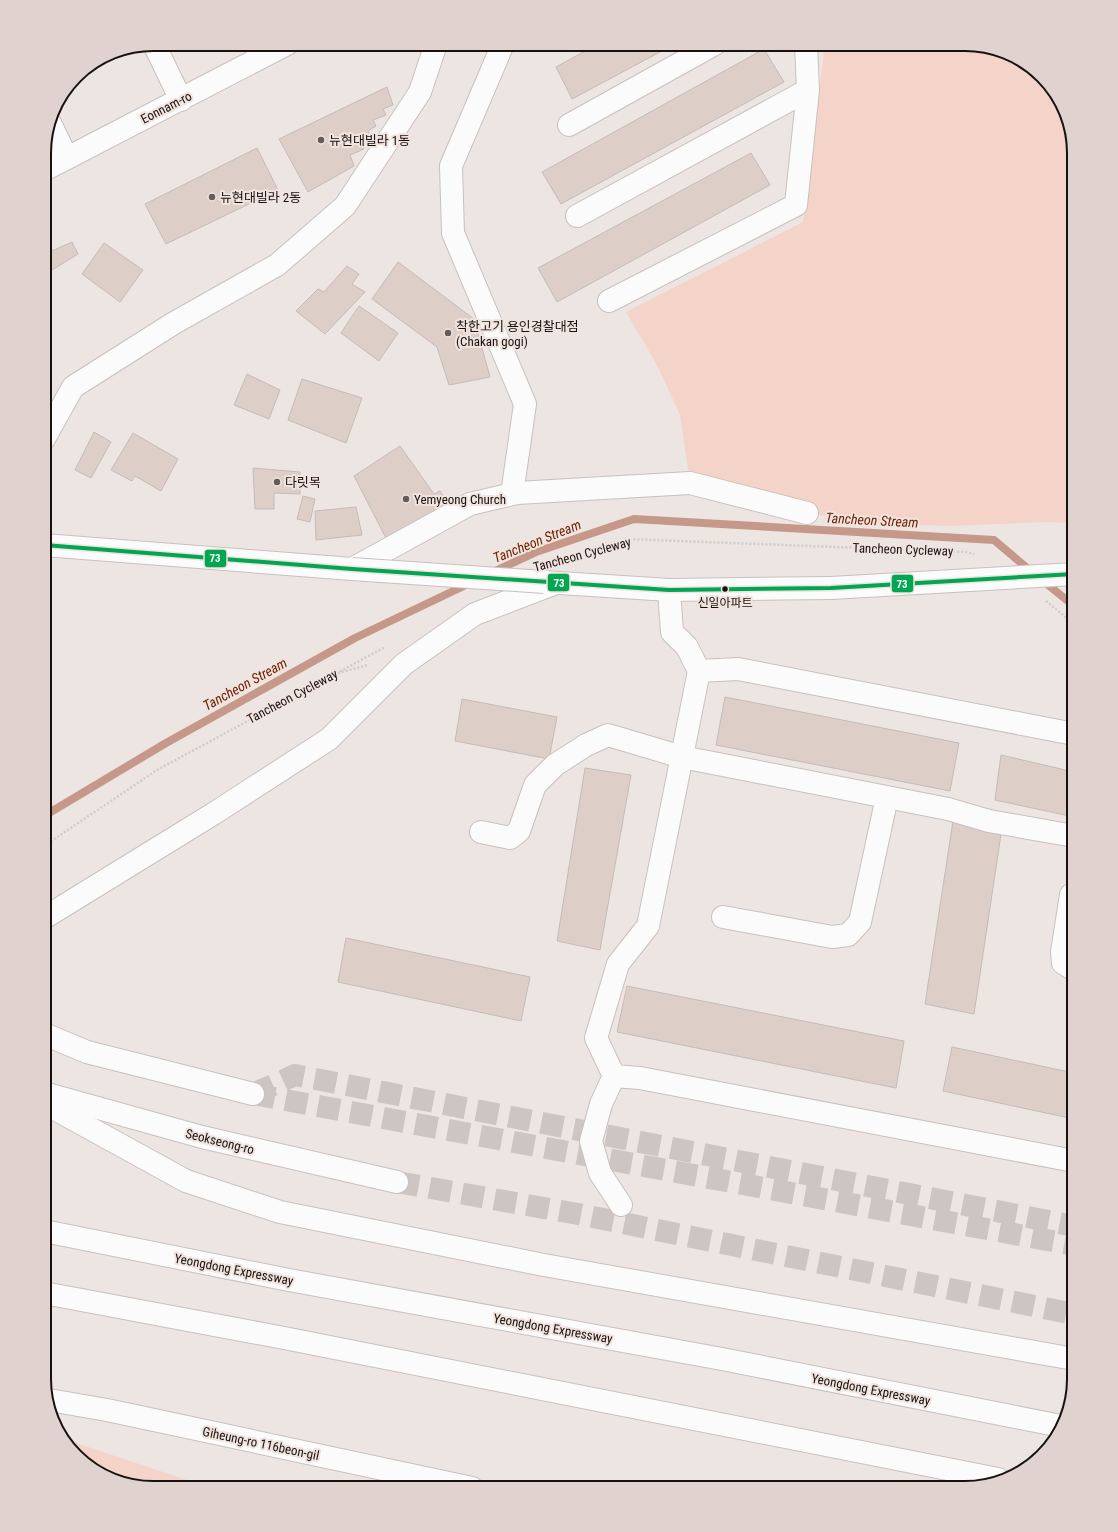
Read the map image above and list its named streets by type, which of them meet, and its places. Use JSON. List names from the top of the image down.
{
  "streets": {
    "main road": [
      "Eonnam-ro",
      "Seokseong-ro",
      "Yeongdong Expressway",
      "Giheung-ro 116beon-gil"
    ],
    "path": ["Tancheon Cycleway"]
  },
  "water": ["Tancheon Stream"],
  "places": [
    "뉴현대빌라 1동",
    "뉴현대빌라 2동",
    "착한고기 용인경찰대점 (Chakan gogi)",
    "다릿목",
    "Yemyeong Church",
    "신일아파트"
  ],
  "lines": ["transit line 73"]
}
